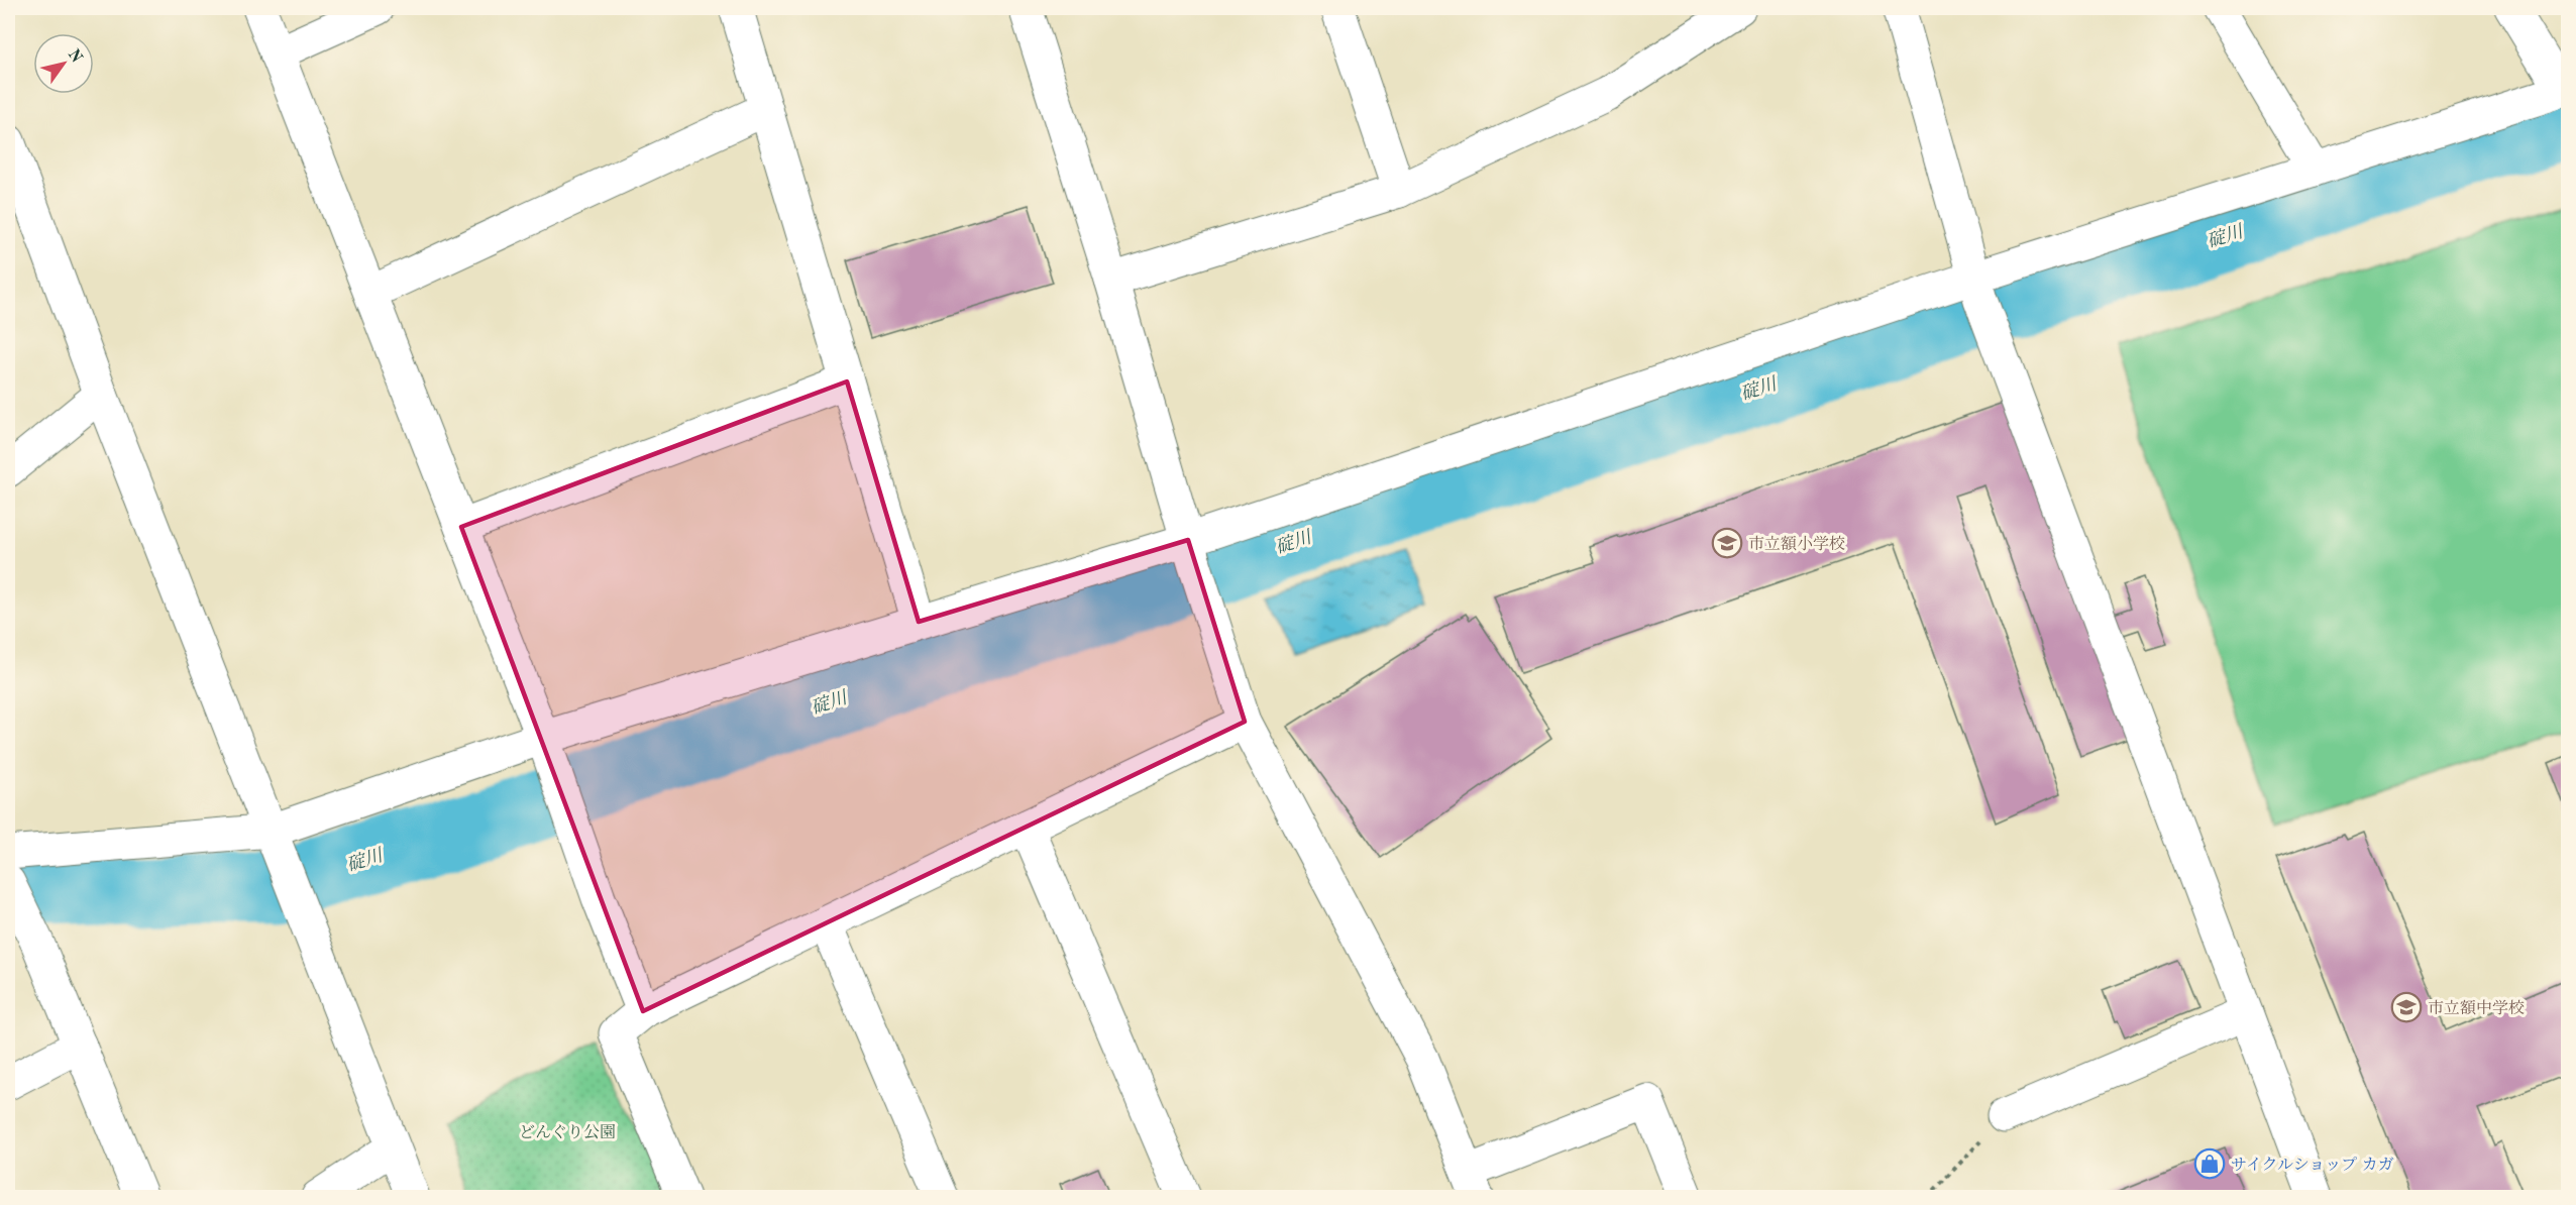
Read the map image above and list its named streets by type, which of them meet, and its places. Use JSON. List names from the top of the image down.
{
  "water": ["碇川"],
  "parks": ["どんぐり公園"],
  "places": {
    "school or university": ["市立額小学校", "市立額中学校"],
    "shop": ["サイクルショップ カガ"]
  },
  "north": "top right"
}
